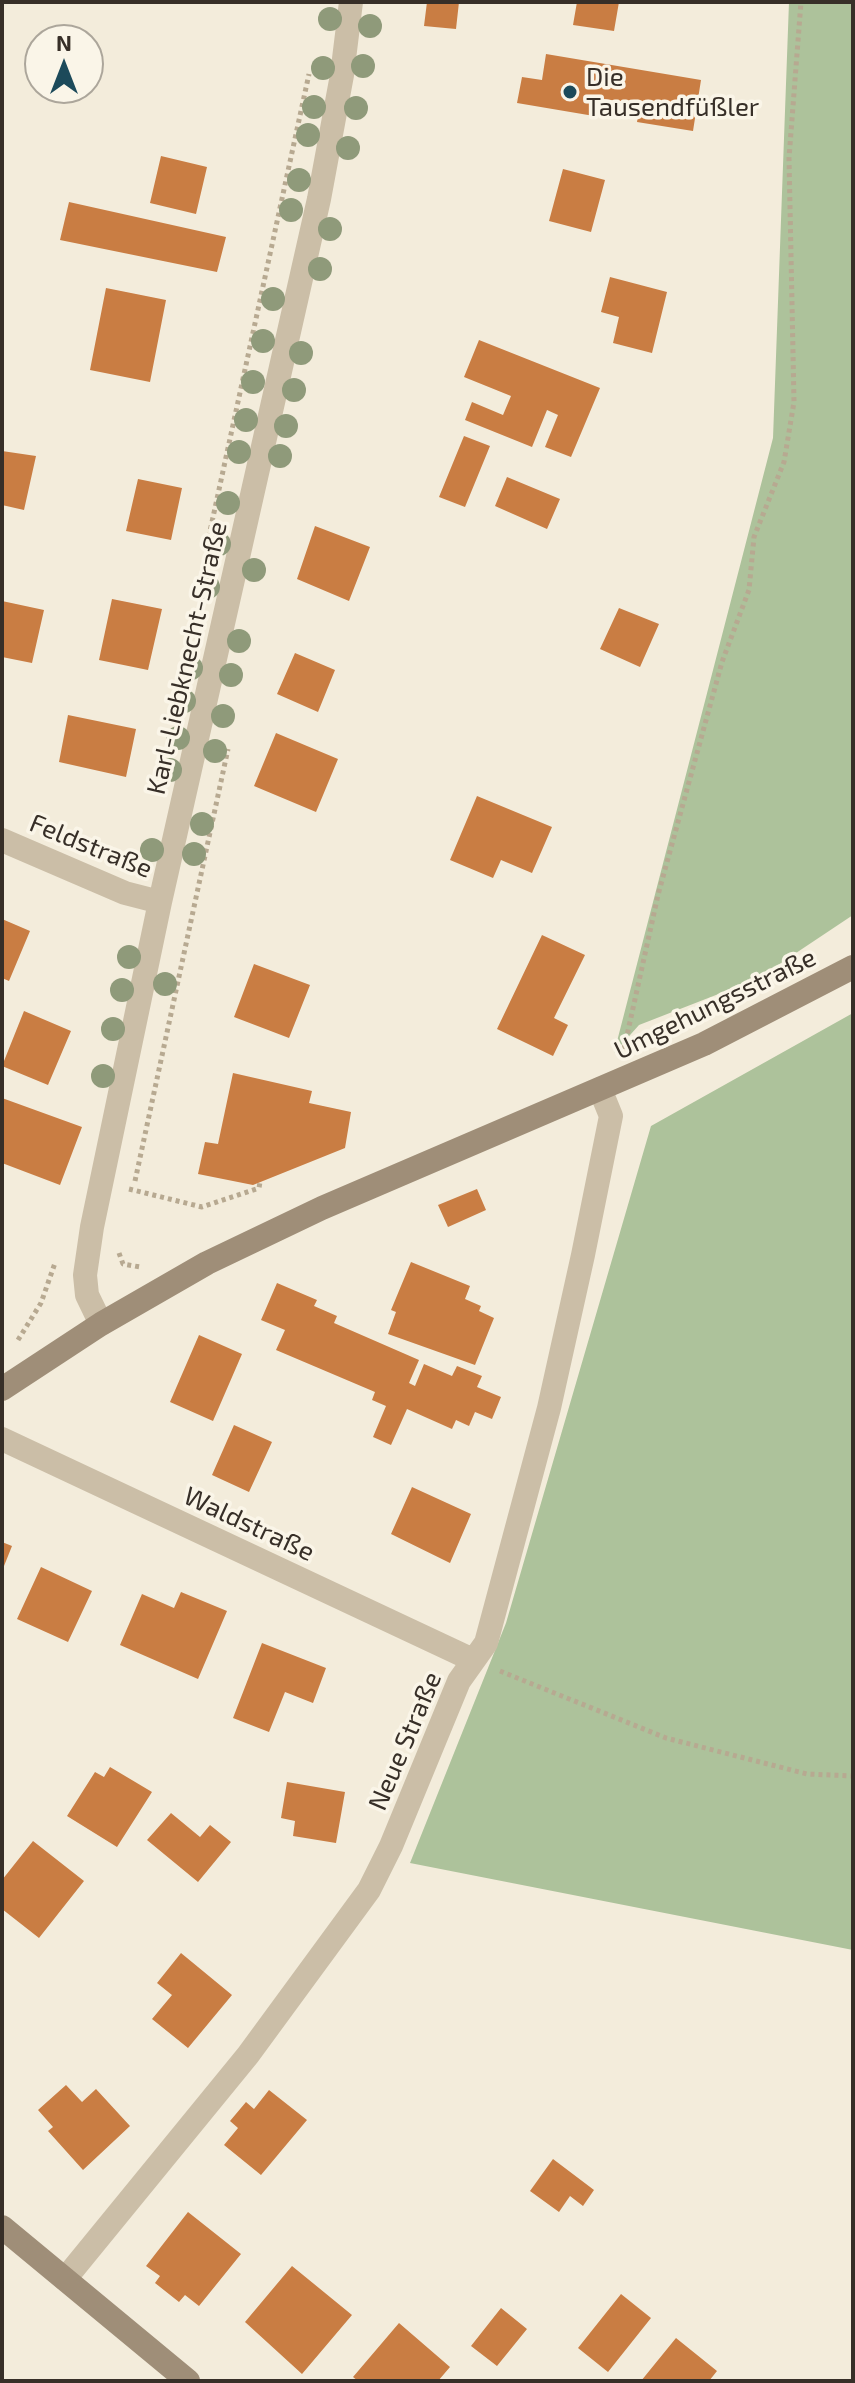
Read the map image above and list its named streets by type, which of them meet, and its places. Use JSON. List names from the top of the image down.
{
  "streets": {
    "main road": ["Umgehungsstraße"],
    "street": [
      "Karl-Liebknecht-Straße",
      "Feldstraße",
      "Waldstraße",
      "Neue Straße"
    ]
  },
  "crossings": [
    ["Karl-Liebknecht-Straße", "Feldstraße"],
    ["Umgehungsstraße", "Neue Straße"],
    ["Waldstraße", "Neue Straße"]
  ],
  "places": ["Die Tausendfüßler"],
  "north": "top"
}
